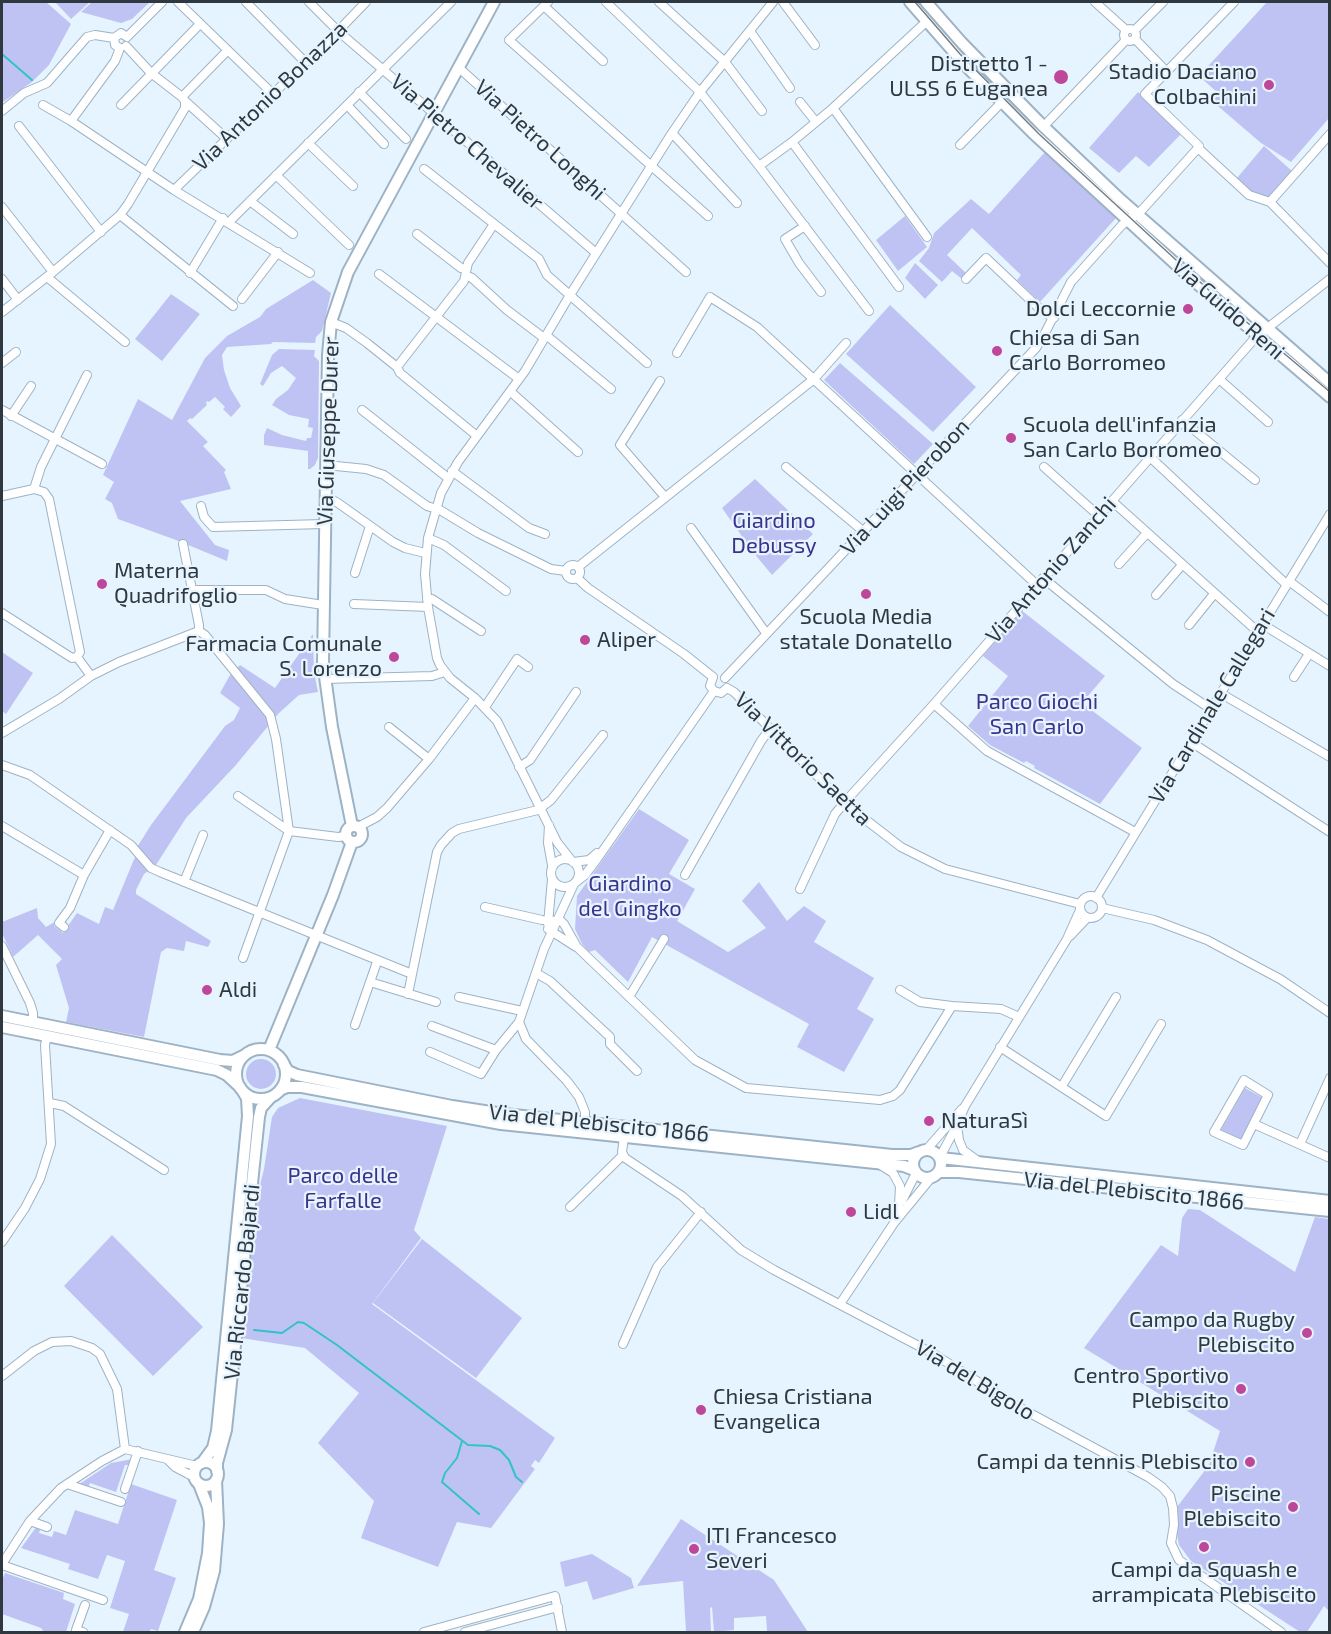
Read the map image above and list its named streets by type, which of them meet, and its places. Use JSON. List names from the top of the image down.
{
  "streets": {
    "street": [
      "Via Antonio Bonazza",
      "Via Pietro Longhi",
      "Via Pietro Chevalier",
      "Via Guido Reni",
      "Via Giuseppe Durer",
      "Via Luigi Pierobon",
      "Via Antonio Zanchi",
      "Via Cardinale Callegari",
      "Via Vittorio Saetta",
      "Via del Plebiscito 1866",
      "Via Riccardo Bajardi",
      "Via del Bigolo"
    ]
  },
  "crossings": [
    ["Via Antonio Bonazza", "Via Pietro Chevalier"],
    ["Via Pietro Longhi", "Via Giuseppe Durer"],
    ["Via Pietro Chevalier", "Via Giuseppe Durer"],
    ["Via Guido Reni", "Via Luigi Pierobon"],
    ["Via Guido Reni", "Via Antonio Zanchi"],
    ["Via Giuseppe Durer", "Via Vittorio Saetta"],
    ["Via Luigi Pierobon", "Via Vittorio Saetta"],
    ["Via Antonio Zanchi", "Via Vittorio Saetta"],
    ["Via Cardinale Callegari", "Via Vittorio Saetta"],
    ["Via del Plebiscito 1866", "Via Riccardo Bajardi"]
  ],
  "parks": [
    "Giardino Debussy",
    "Parco Giochi San Carlo",
    "Giardino del Gingko",
    "Parco delle Farfalle"
  ],
  "places": [
    "Distretto 1 - ULSS 6 Euganea",
    "Stadio Daciano Colbachini",
    "Dolci Leccornie",
    "Chiesa di San Carlo Borromeo",
    "Scuola dell'infanzia San Carlo Borromeo",
    "Materna Quadrifoglio",
    "Scuola Media statale Donatello",
    "Aliper",
    "Farmacia Comunale S. Lorenzo",
    "Aldi",
    "NaturaSì",
    "Lidl",
    "Campo da Rugby Plebiscito",
    "Centro Sportivo Plebiscito",
    "Chiesa Cristiana Evangelica",
    "Campi da tennis Plebiscito",
    "Piscine Plebiscito",
    "Campi da Squash e arrampicata Plebiscito",
    "ITI Francesco Severi"
  ]
}
